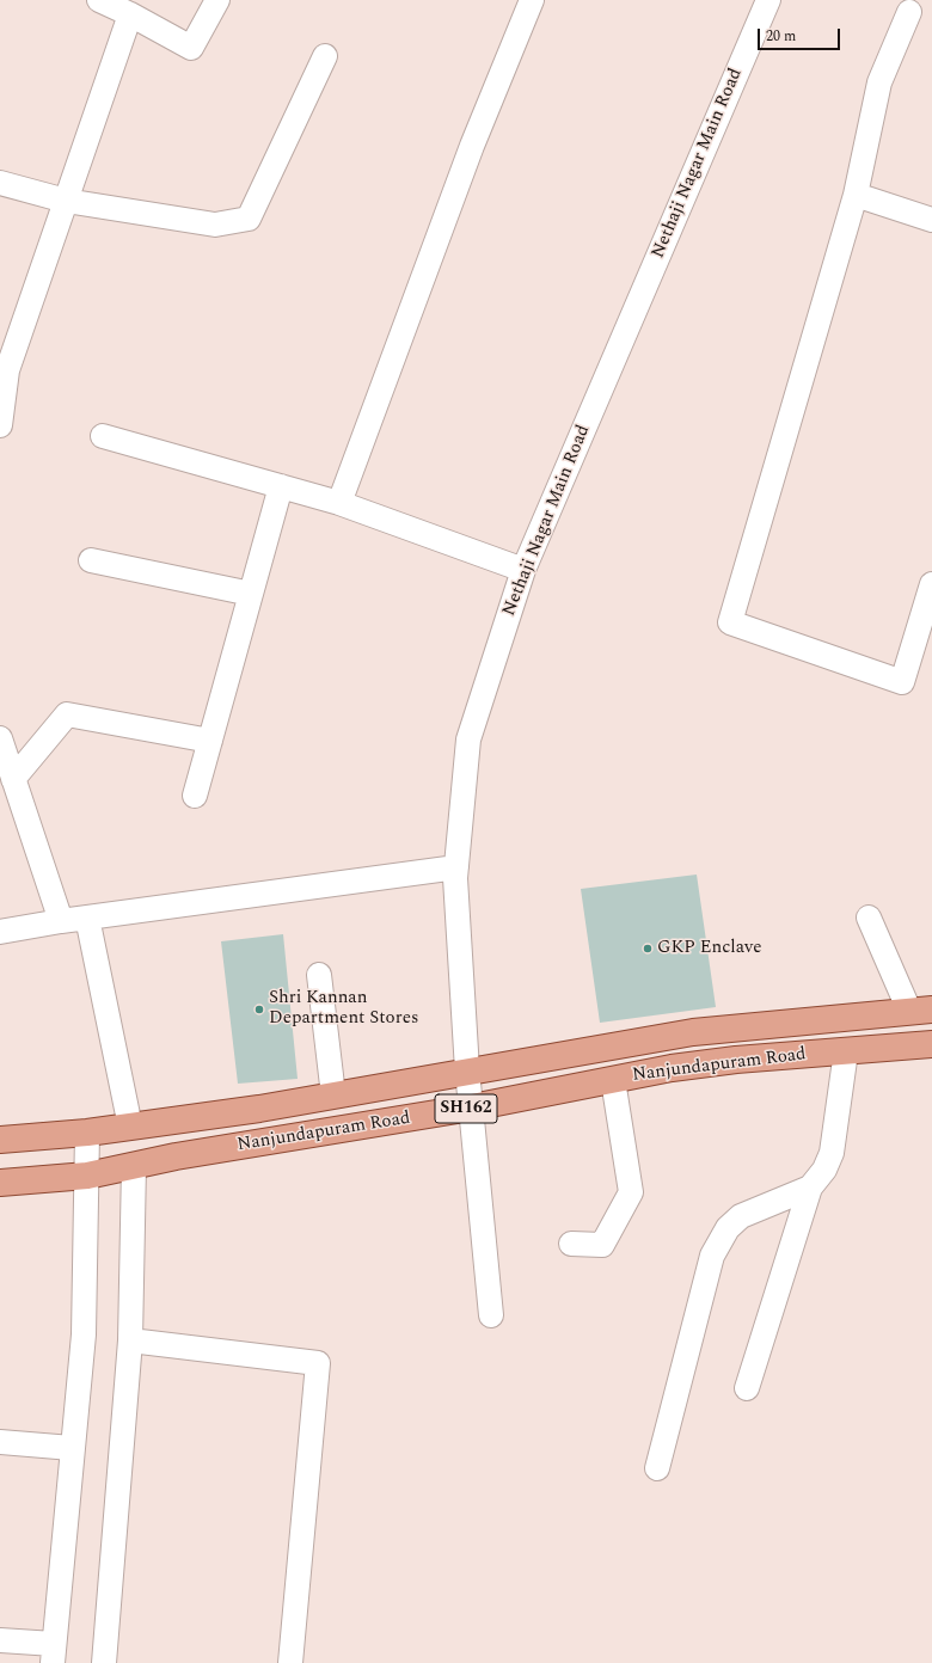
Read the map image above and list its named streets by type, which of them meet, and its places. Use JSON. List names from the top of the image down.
{
  "streets": {
    "main road": ["Nanjundapuram Road", "SH162"],
    "street": ["Nethaji Nagar Main Road"]
  },
  "crossings": [
    ["Nethaji Nagar Main Road", "Nanjundapuram Road"]
  ],
  "places": ["GKP Enclave", "Shri Kannan Department Stores"],
  "scale_bar": "20 m"
}
